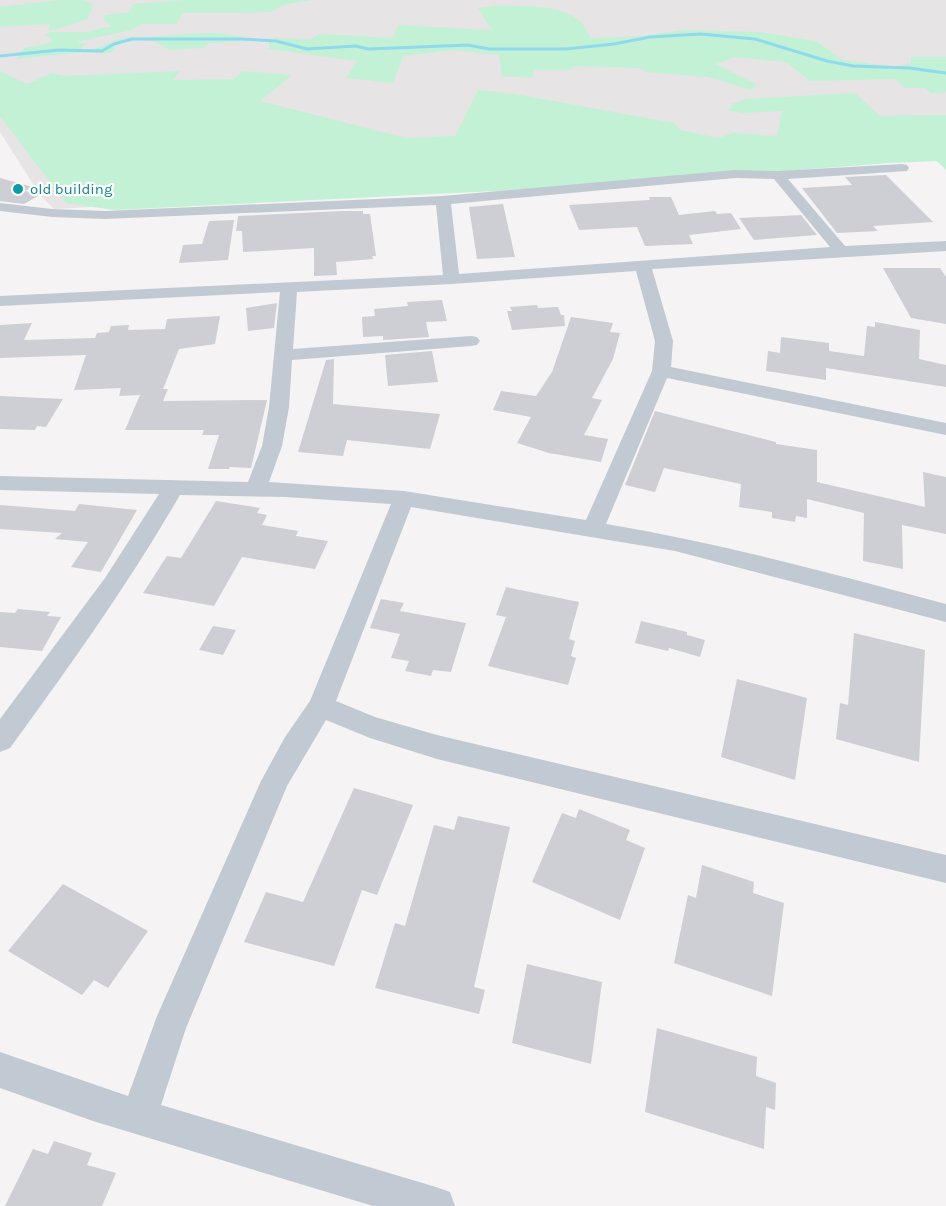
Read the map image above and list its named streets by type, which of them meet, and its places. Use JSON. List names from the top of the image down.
{
  "places": ["old building"]
}
